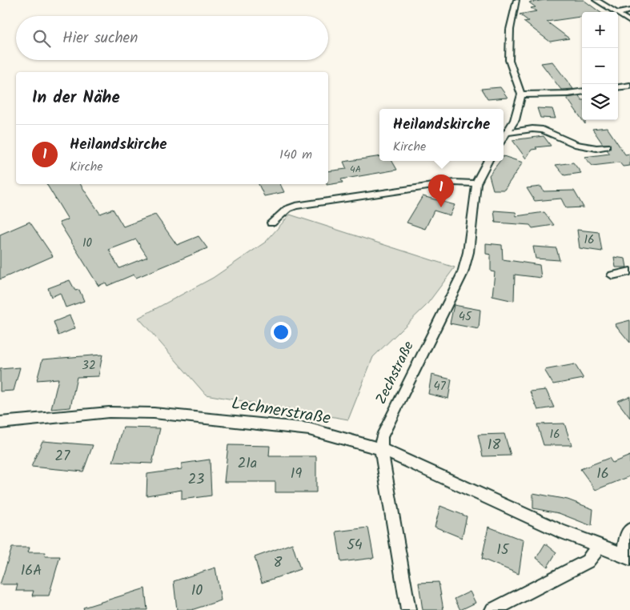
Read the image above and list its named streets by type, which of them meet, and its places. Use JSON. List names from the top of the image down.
{
  "streets": {
    "street": ["Zechstraße", "Lechnerstraße"]
  },
  "crossings": [
    ["Zechstraße", "Lechnerstraße"]
  ],
  "house_numbers": [
    "4A",
    "16",
    "10",
    "45",
    "32",
    "47",
    "16",
    "18",
    "27",
    "21a",
    "19",
    "16",
    "23",
    "54",
    "15",
    "8",
    "16A",
    "10"
  ],
  "page": {
    "map_buttons": ["+", "−"],
    "search": "Hier suchen",
    "heading": "In der Nähe",
    "popup": ["Heilandskirche", "Kirche"],
    "list": [
      {
        "mark": "1",
        "name": "Heilandskirche",
        "note": "Kirche",
        "value": "140 m"
      }
    ],
    "pins": "1"
  }
}
